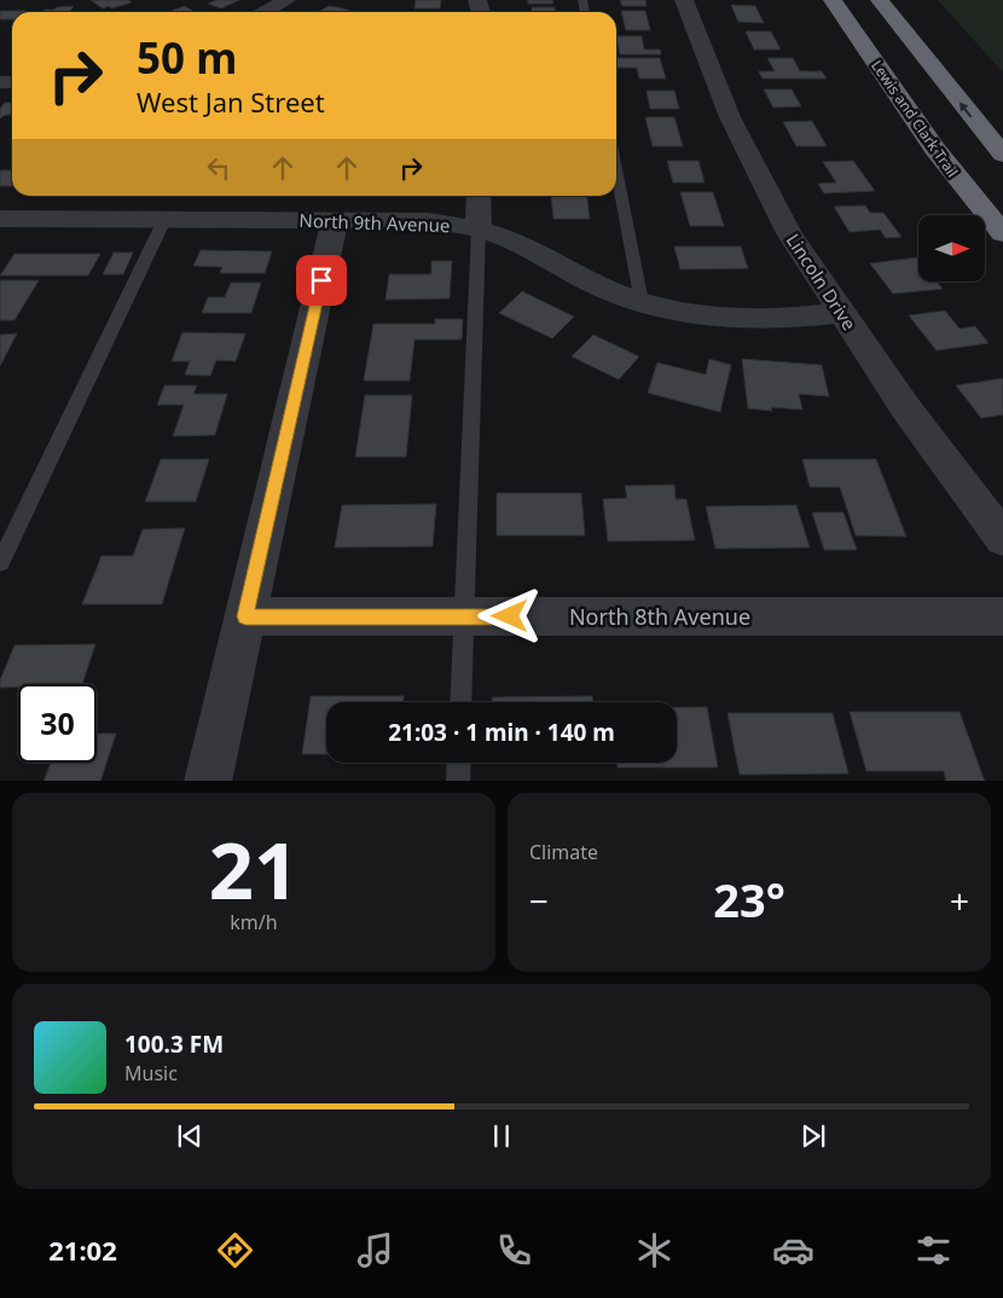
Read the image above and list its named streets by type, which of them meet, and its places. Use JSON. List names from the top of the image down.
{
  "streets": {
    "highway": ["Lewis and Clark Trail"],
    "street": ["North 9th Avenue", "Lincoln Drive", "North 8th Avenue"]
  },
  "crossings": [
    ["North 9th Avenue", "Lincoln Drive"]
  ],
  "north": "right",
  "page": {
    "turn": ["50 m", "West Jan Street"],
    "limit": "30",
    "trip": "21:03 · 1 min · 140 m",
    "tile": [
      ["21", "km/h"],
      "Climate"
    ],
    "heat": ["−", "23°", "+"],
    "song": ["100.3 FM", "Music"],
    "tabs": "21:02"
  }
}
